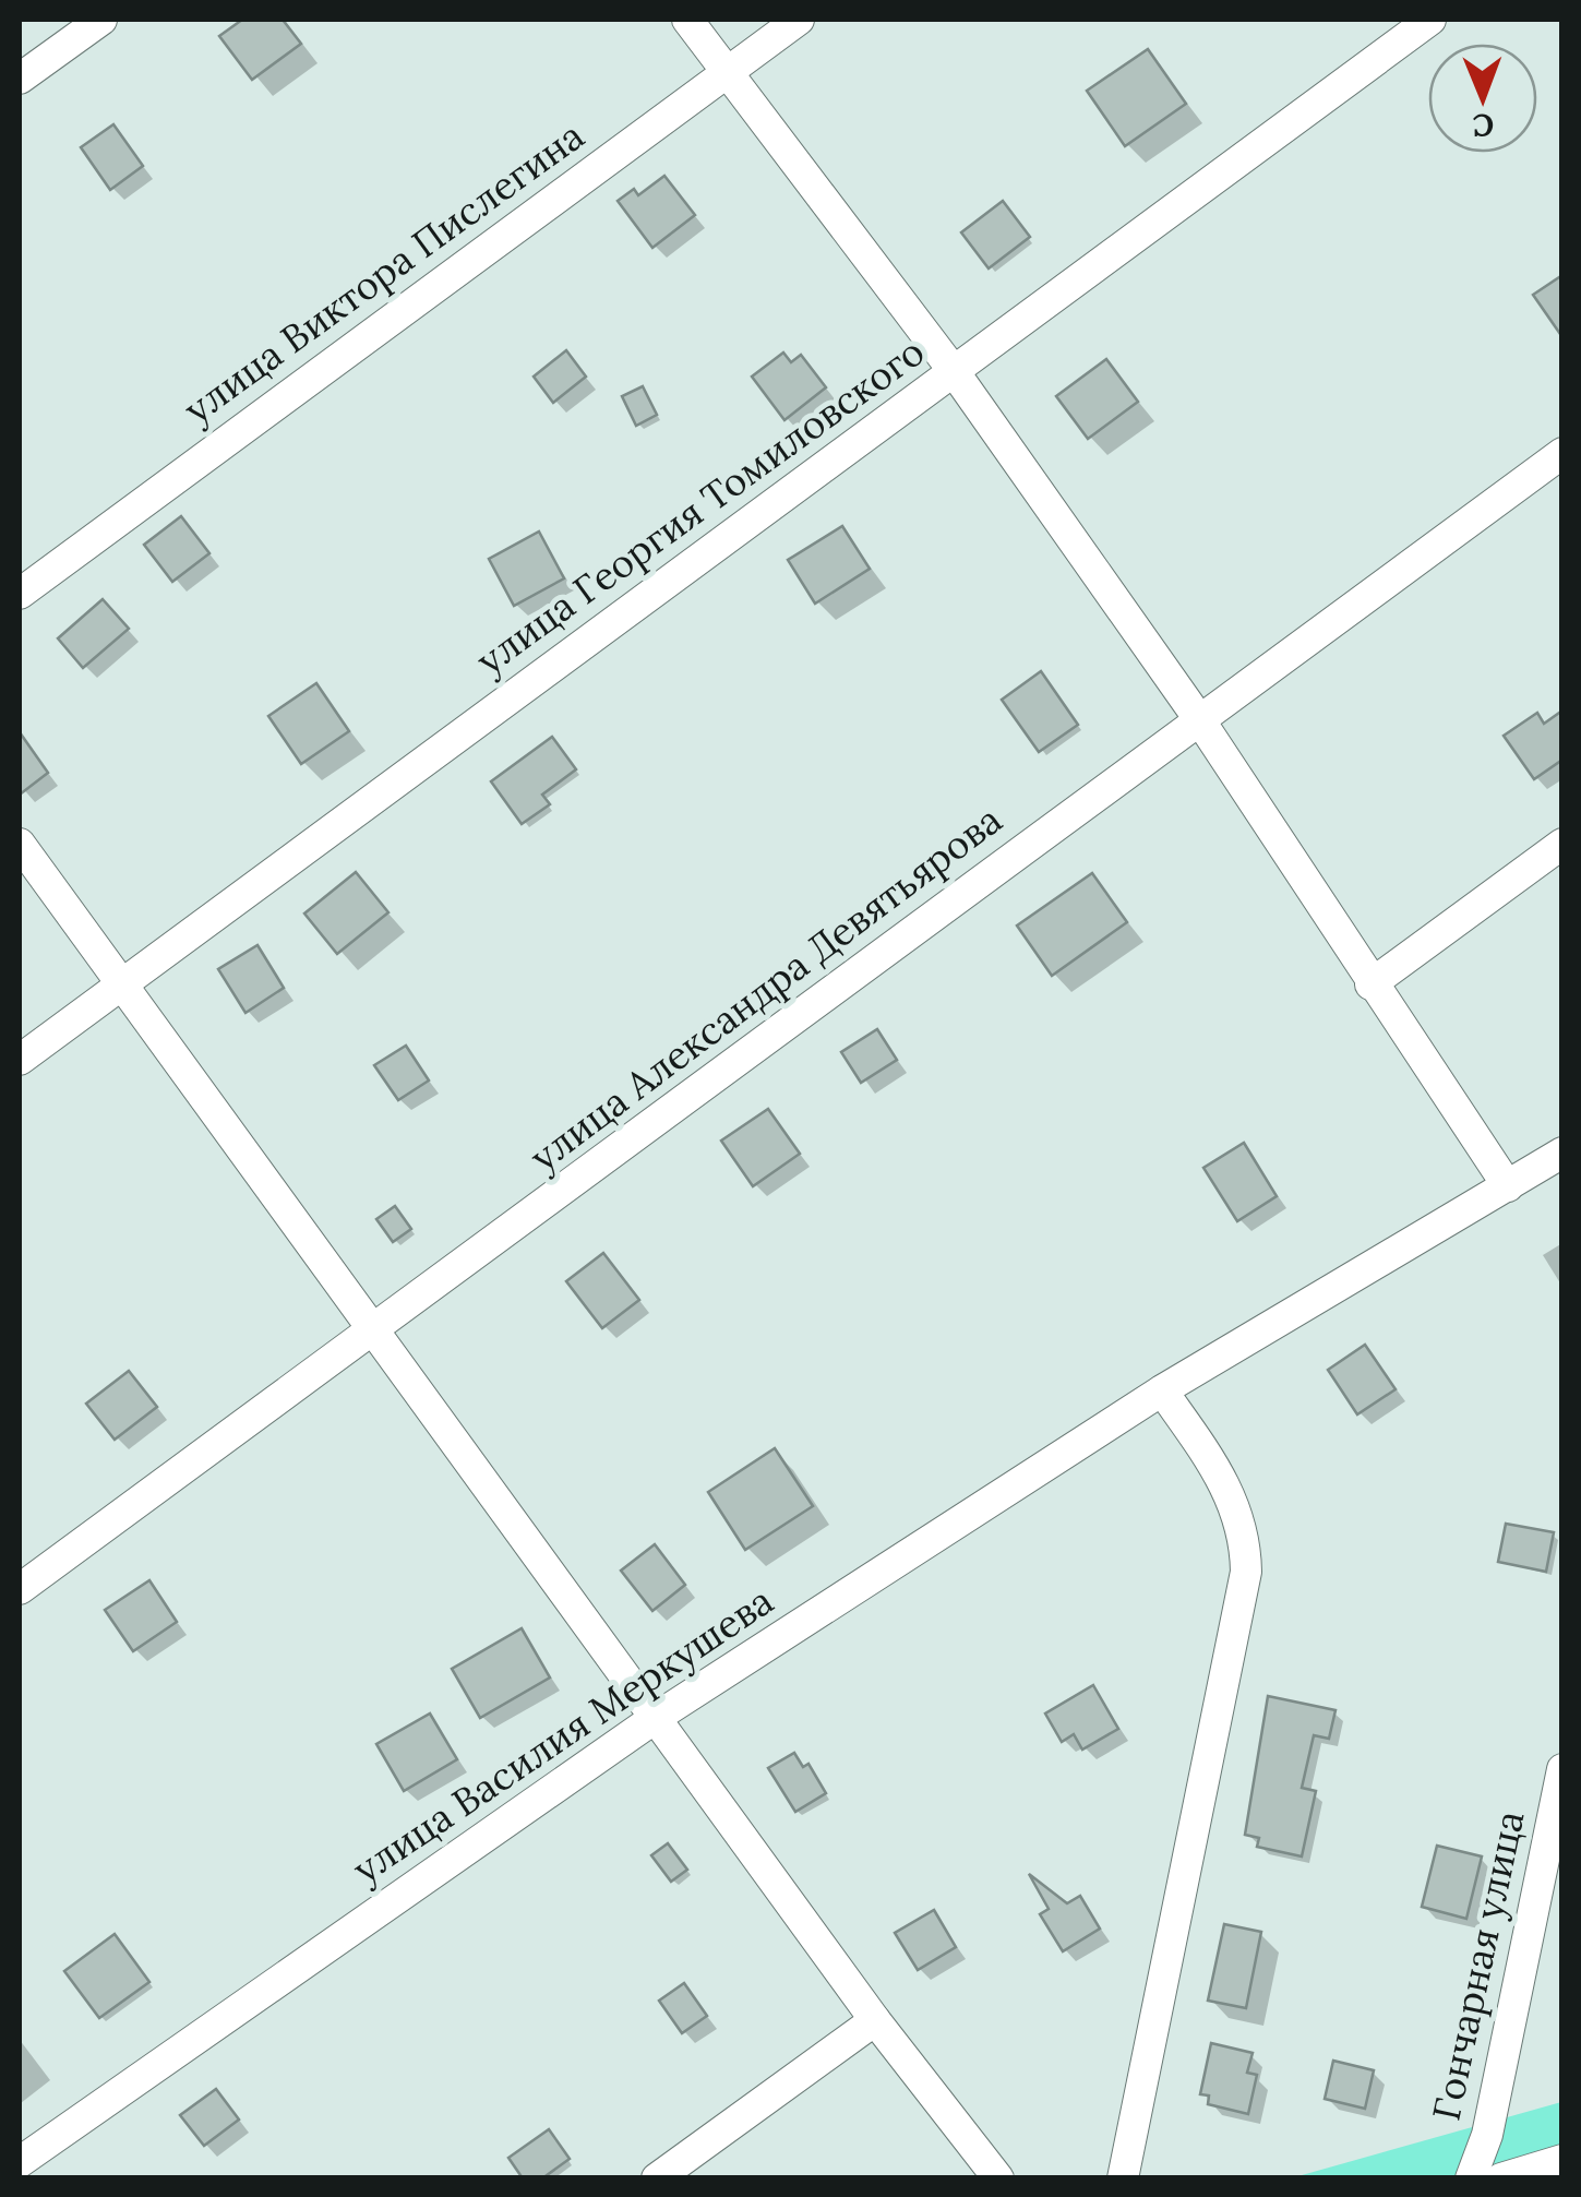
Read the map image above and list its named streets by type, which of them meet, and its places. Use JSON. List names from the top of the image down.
{
  "streets": {
    "street": [
      "улица Виктора Пислегина",
      "улица Георгия Томиловского",
      "улица Александра Девятьярова",
      "улица Василия Меркушева",
      "Гончарная улица"
    ]
  },
  "north": "bottom"
}
